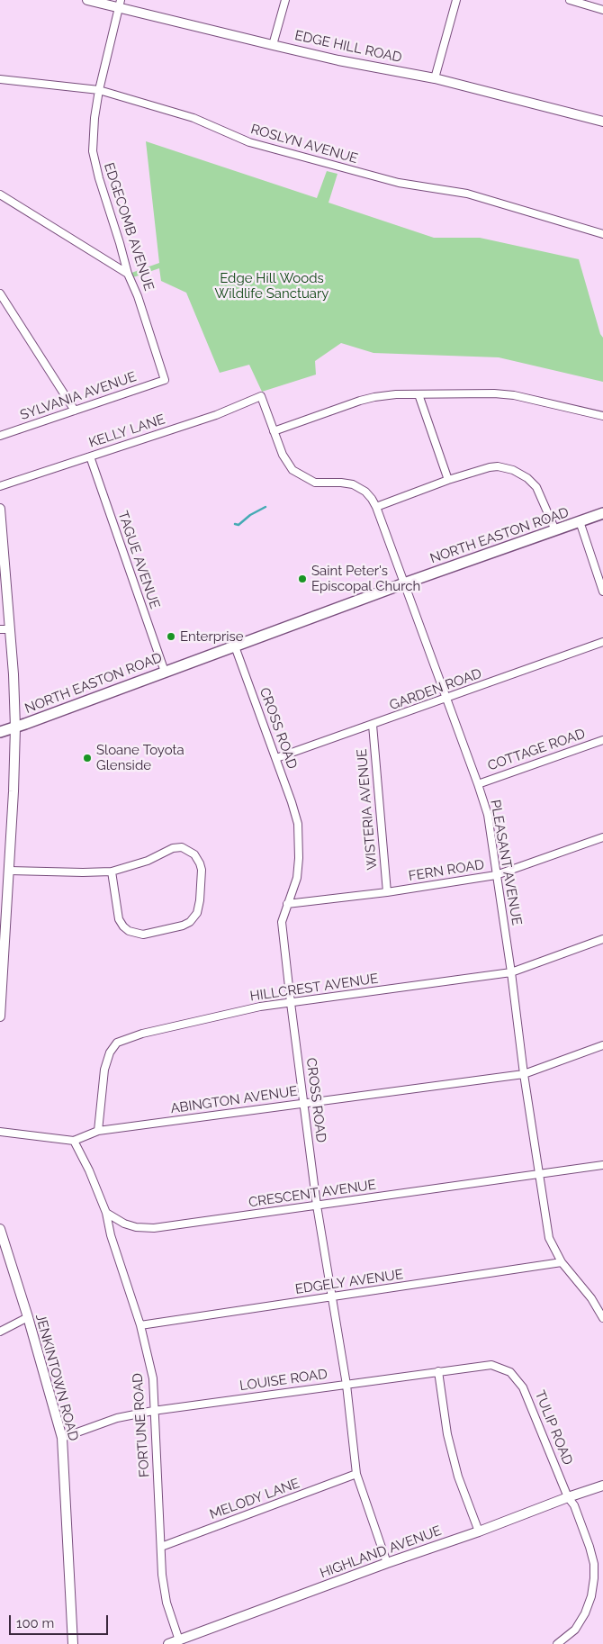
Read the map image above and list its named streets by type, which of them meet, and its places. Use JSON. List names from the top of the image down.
{
  "streets": {
    "main road": ["NORTH EASTON ROAD"],
    "street": [
      "EDGE HILL ROAD",
      "ROSLYN AVENUE",
      "EDGECOMB AVENUE",
      "SYLVANIA AVENUE",
      "KELLY LANE",
      "TAGUE AVENUE",
      "GARDEN ROAD",
      "CROSS ROAD",
      "COTTAGE ROAD",
      "WISTERIA AVENUE",
      "PLEASANT AVENUE",
      "FERN ROAD",
      "HILLCREST AVENUE",
      "ABINGTON AVENUE",
      "CRESCENT AVENUE",
      "EDGELY AVENUE",
      "JENKINTOWN ROAD",
      "LOUISE ROAD",
      "FORTUNE ROAD",
      "TULIP ROAD",
      "MELODY LANE",
      "HIGHLAND AVENUE"
    ]
  },
  "crossings": [
    ["EDGE HILL ROAD", "EDGECOMB AVENUE"],
    ["ROSLYN AVENUE", "EDGECOMB AVENUE"],
    ["EDGECOMB AVENUE", "SYLVANIA AVENUE"],
    ["KELLY LANE", "TAGUE AVENUE"],
    ["KELLY LANE", "PLEASANT AVENUE"],
    ["NORTH EASTON ROAD", "TAGUE AVENUE"],
    ["NORTH EASTON ROAD", "CROSS ROAD"],
    ["NORTH EASTON ROAD", "PLEASANT AVENUE"],
    ["GARDEN ROAD", "CROSS ROAD"],
    ["GARDEN ROAD", "WISTERIA AVENUE"],
    ["GARDEN ROAD", "PLEASANT AVENUE"],
    ["CROSS ROAD", "FERN ROAD"],
    ["CROSS ROAD", "HILLCREST AVENUE"],
    ["CROSS ROAD", "ABINGTON AVENUE"],
    ["CROSS ROAD", "CRESCENT AVENUE"],
    ["CROSS ROAD", "EDGELY AVENUE"],
    ["CROSS ROAD", "LOUISE ROAD"],
    ["CROSS ROAD", "MELODY LANE"],
    ["CROSS ROAD", "HIGHLAND AVENUE"],
    ["COTTAGE ROAD", "PLEASANT AVENUE"],
    ["WISTERIA AVENUE", "FERN ROAD"],
    ["PLEASANT AVENUE", "FERN ROAD"],
    ["PLEASANT AVENUE", "HILLCREST AVENUE"],
    ["PLEASANT AVENUE", "ABINGTON AVENUE"],
    ["PLEASANT AVENUE", "CRESCENT AVENUE"],
    ["PLEASANT AVENUE", "EDGELY AVENUE"],
    ["HILLCREST AVENUE", "ABINGTON AVENUE"],
    ["CRESCENT AVENUE", "FORTUNE ROAD"],
    ["EDGELY AVENUE", "FORTUNE ROAD"],
    ["JENKINTOWN ROAD", "LOUISE ROAD"],
    ["LOUISE ROAD", "FORTUNE ROAD"],
    ["LOUISE ROAD", "TULIP ROAD"],
    ["FORTUNE ROAD", "MELODY LANE"],
    ["FORTUNE ROAD", "HIGHLAND AVENUE"],
    ["TULIP ROAD", "HIGHLAND AVENUE"]
  ],
  "parks": ["Edge Hill Woods Wildlife Sanctuary"],
  "places": ["Saint Peter's Episcopal Church", "Enterprise", "Sloane Toyota Glenside"],
  "scale_bar": "100 m"
}
